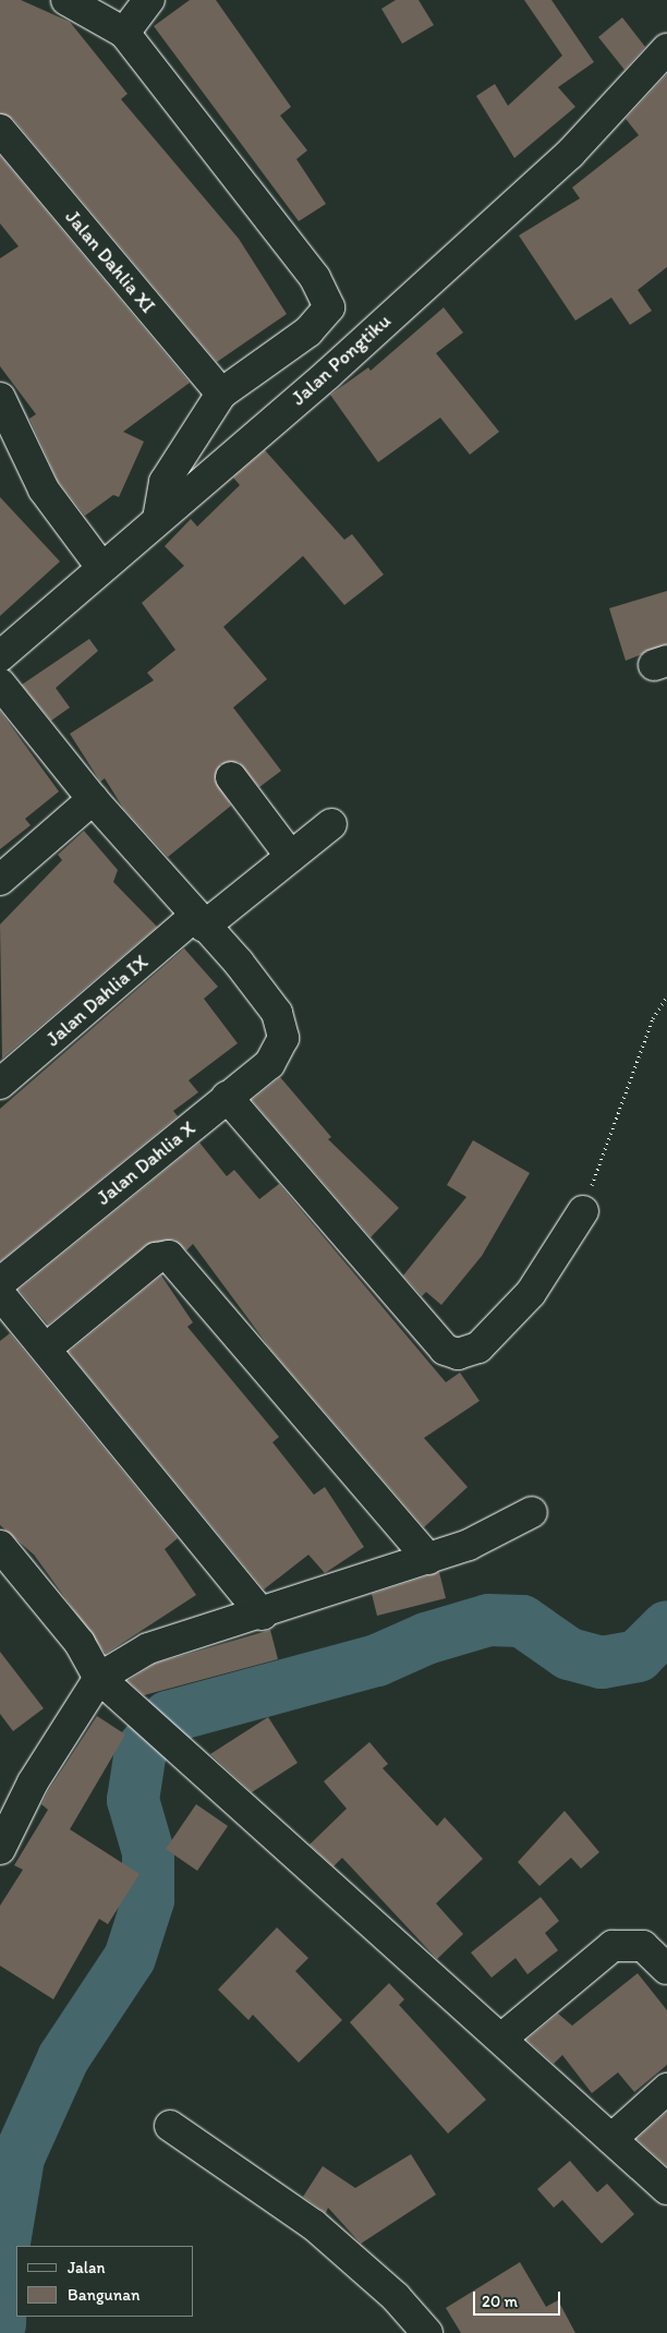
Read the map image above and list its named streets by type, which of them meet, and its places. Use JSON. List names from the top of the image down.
{
  "streets": {
    "street": [
      "Jalan Dahlia XI",
      "Jalan Pongtiku",
      "Jalan Dahlia IX",
      "Jalan Dahlia X"
    ]
  },
  "crossings": [
    ["Jalan Dahlia IX", "Jalan Dahlia X"]
  ],
  "legend": ["Jalan", "Bangunan"],
  "scale_bar": "20 m"
}
